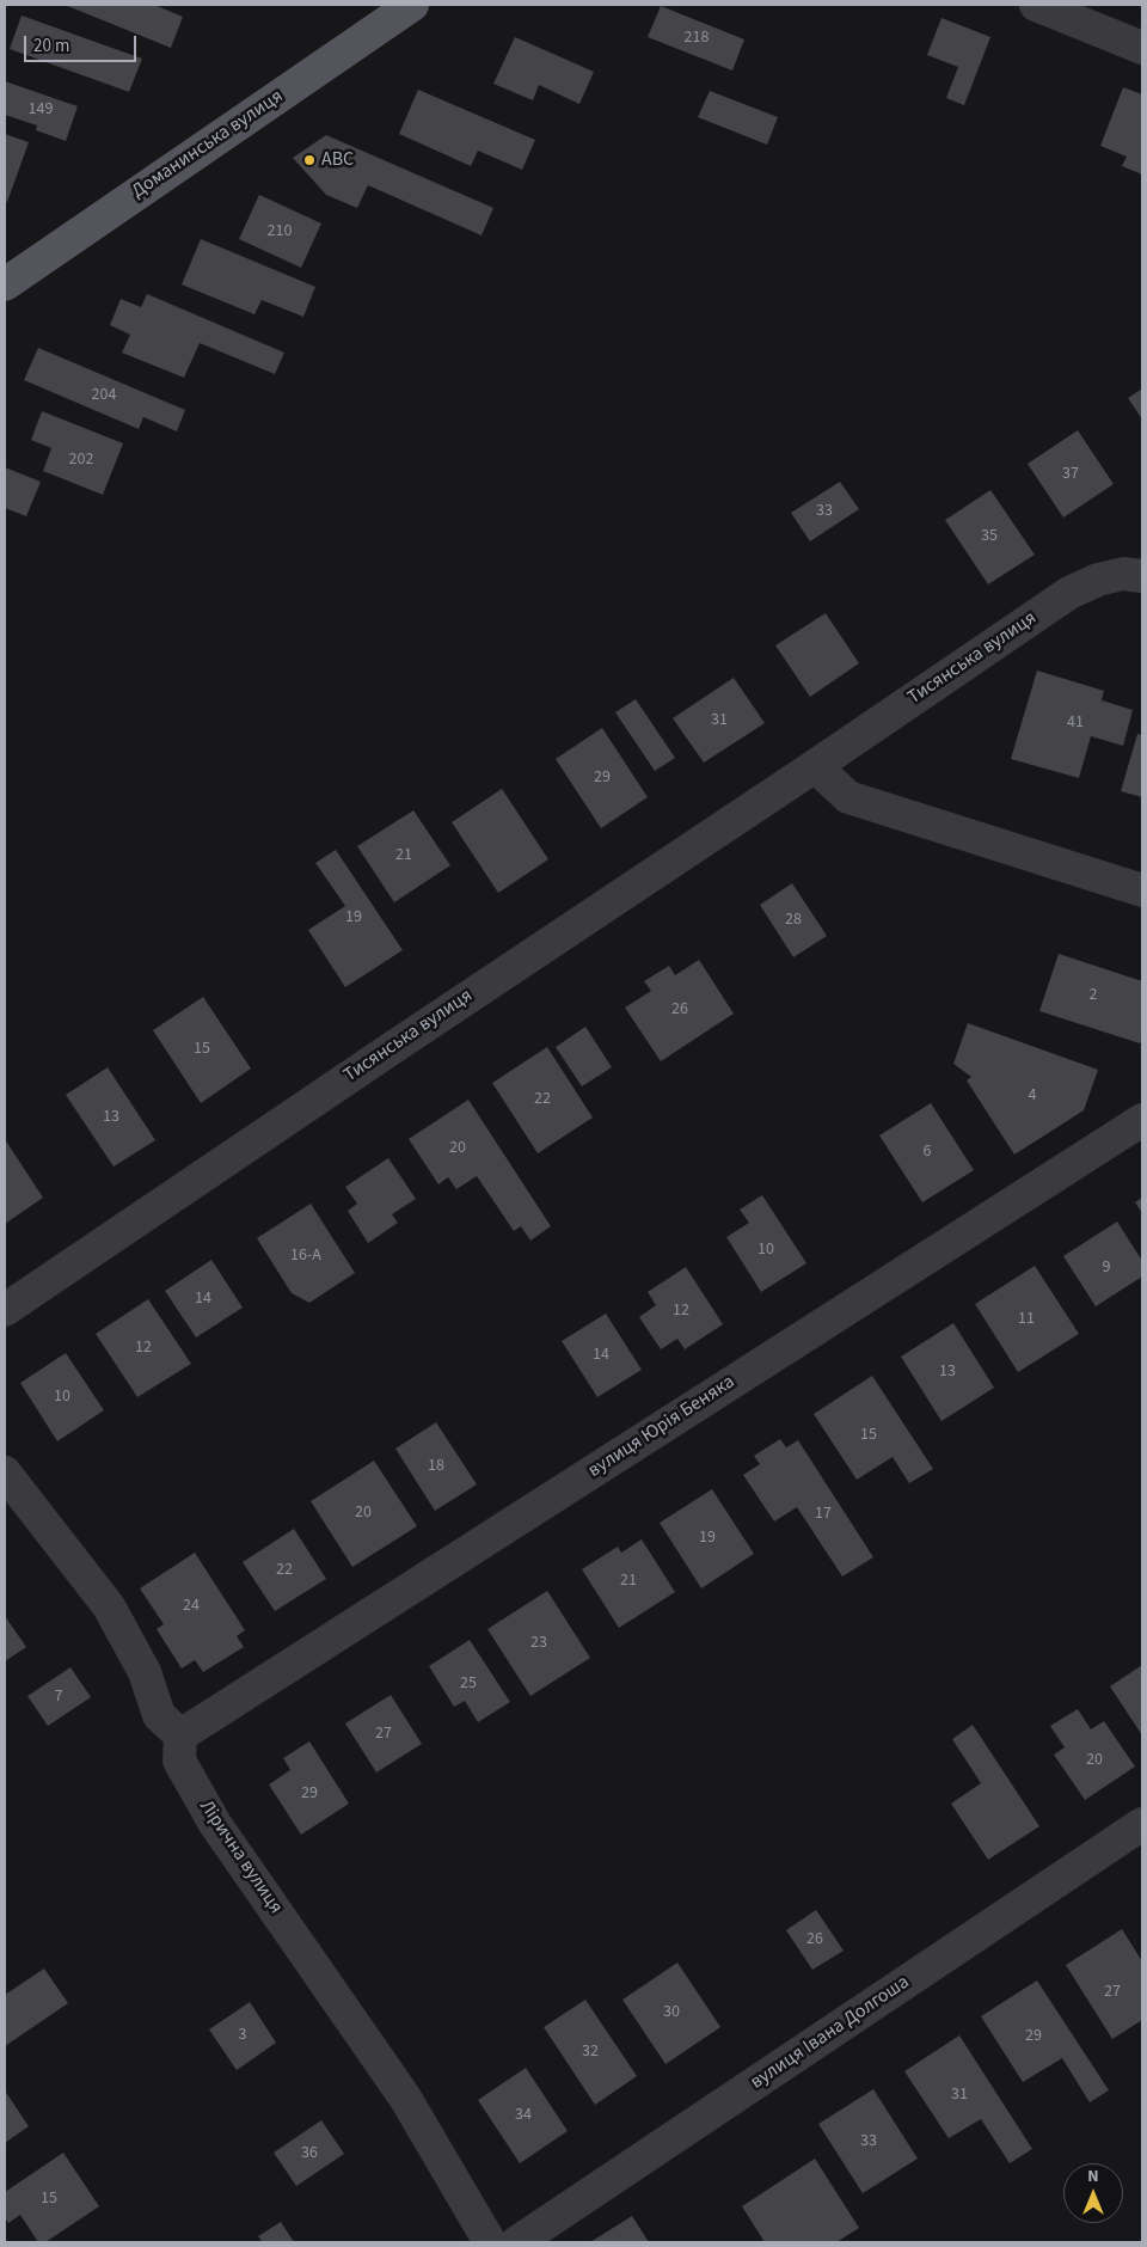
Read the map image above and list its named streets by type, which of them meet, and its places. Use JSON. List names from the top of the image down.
{
  "streets": {
    "main road": ["Доманинська вулиця"],
    "street": [
      "Тисянська вулиця",
      "вулиця Юрія Беняка",
      "Лірична вулиця",
      "вулиця Івана Долгоша"
    ]
  },
  "crossings": [
    ["вулиця Юрія Беняка", "Лірична вулиця"]
  ],
  "places": ["ABC"],
  "house_numbers": [
    "218",
    "149",
    "210",
    "204",
    "202",
    "37",
    "33",
    "35",
    "31",
    "41",
    "29",
    "21",
    "19",
    "28",
    "2",
    "26",
    "15",
    "4",
    "22",
    "13",
    "20",
    "6",
    "10",
    "16-А",
    "9",
    "14",
    "12",
    "11",
    "12",
    "14",
    "13",
    "10",
    "15",
    "18",
    "20",
    "17",
    "19",
    "22",
    "21",
    "24",
    "23",
    "25",
    "7",
    "27",
    "20",
    "29",
    "26",
    "27",
    "30",
    "3",
    "29",
    "32",
    "31",
    "34",
    "33",
    "36",
    "15"
  ],
  "scale_bar": "20 m",
  "north": "top"
}
